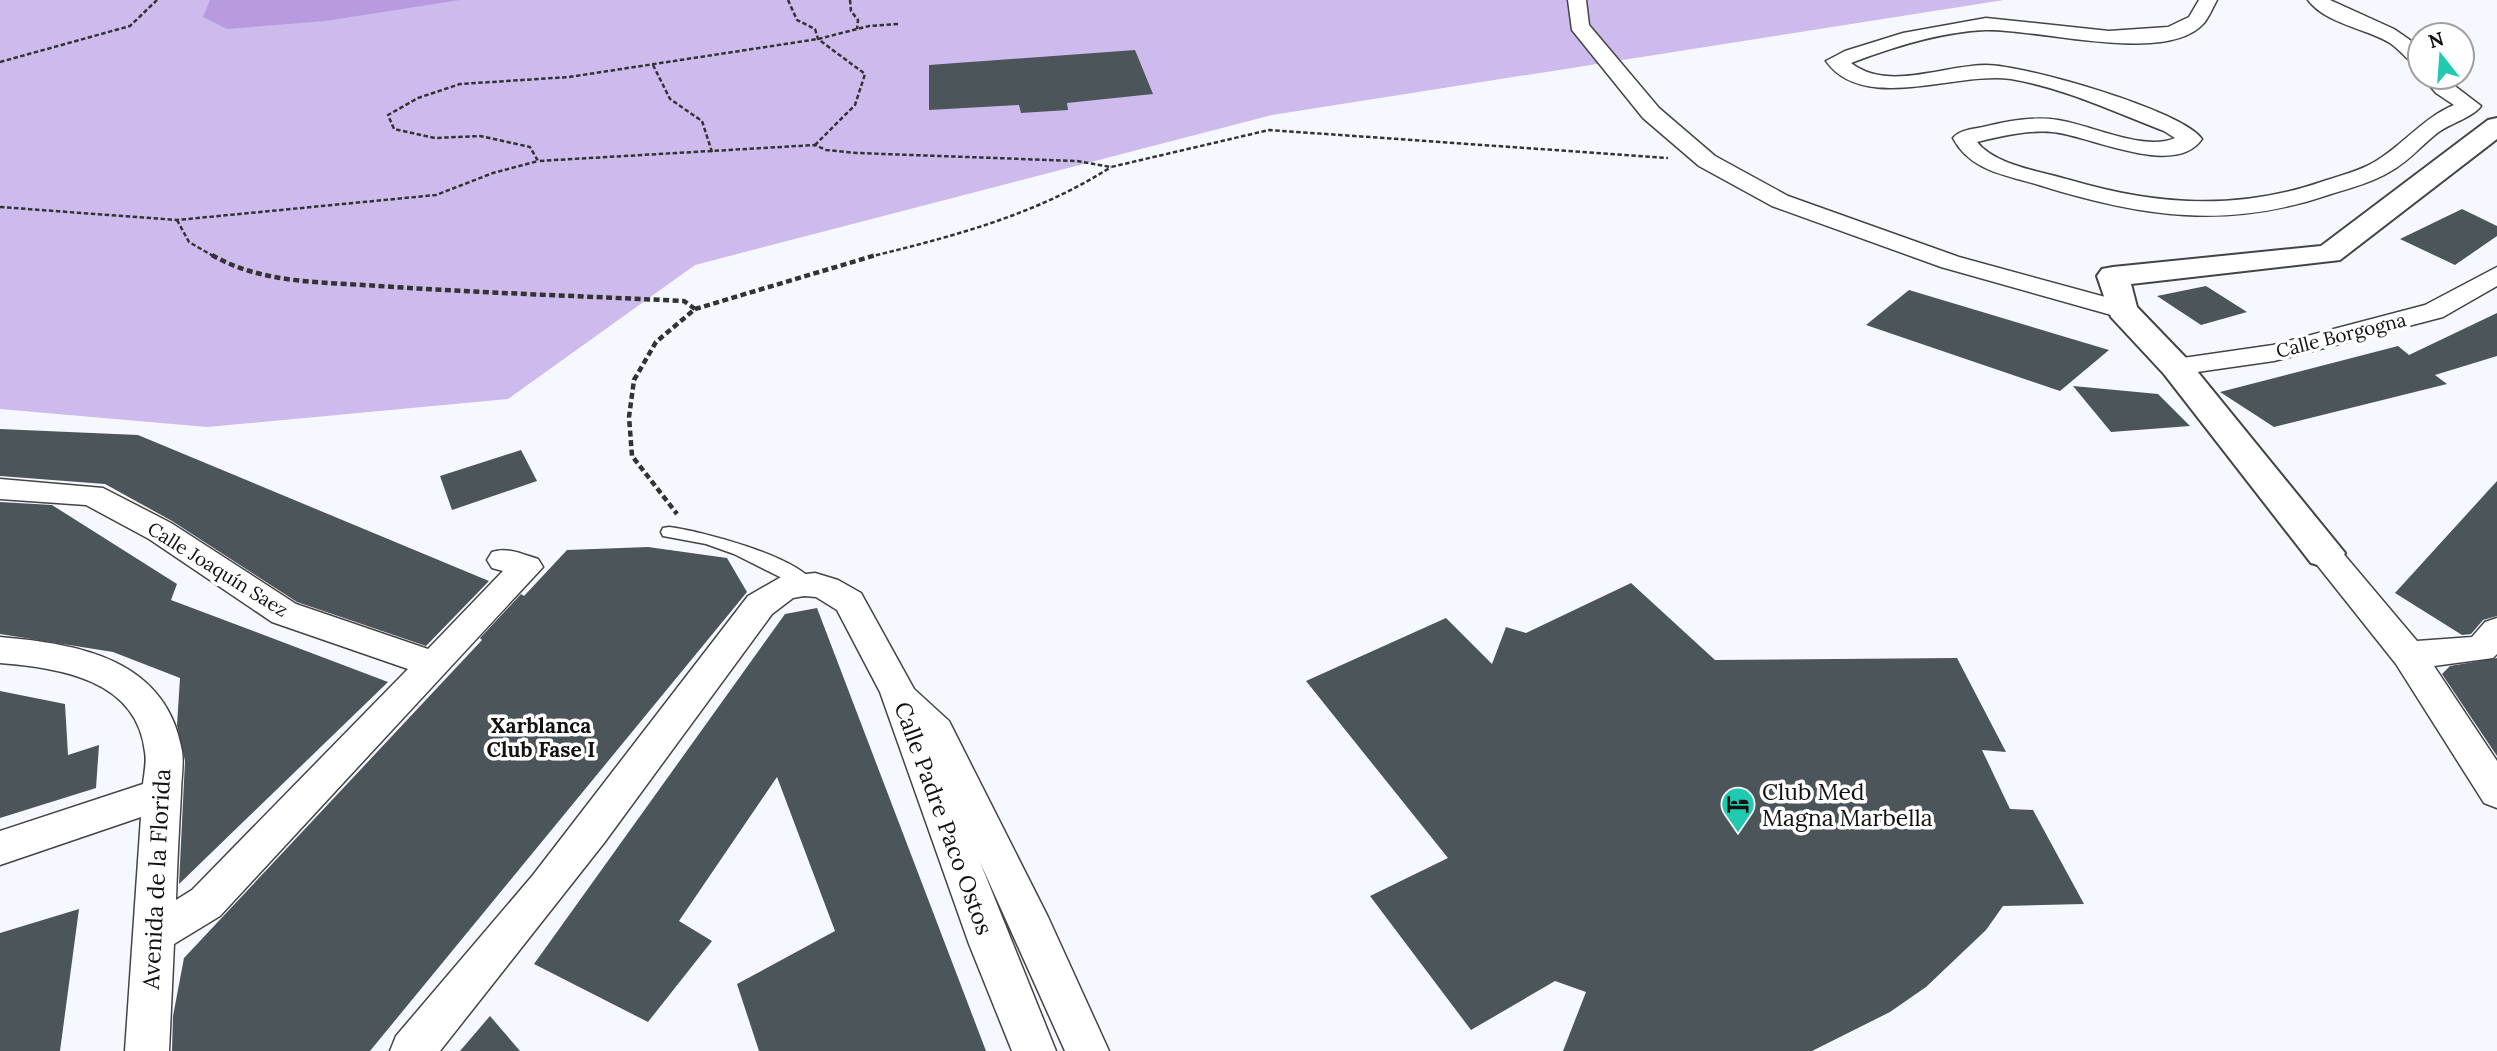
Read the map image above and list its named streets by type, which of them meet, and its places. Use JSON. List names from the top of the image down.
{
  "streets": {
    "street": [
      "Calle Borgogna",
      "Calle Joaquín Saez",
      "Calle Padre Paco Ostos",
      "Avenida de la Florida"
    ]
  },
  "districts": ["Xarblanca Club Fase I"],
  "places": {
    "hotel": ["Club Med Magna Marbella"]
  },
  "north": "top"
}
